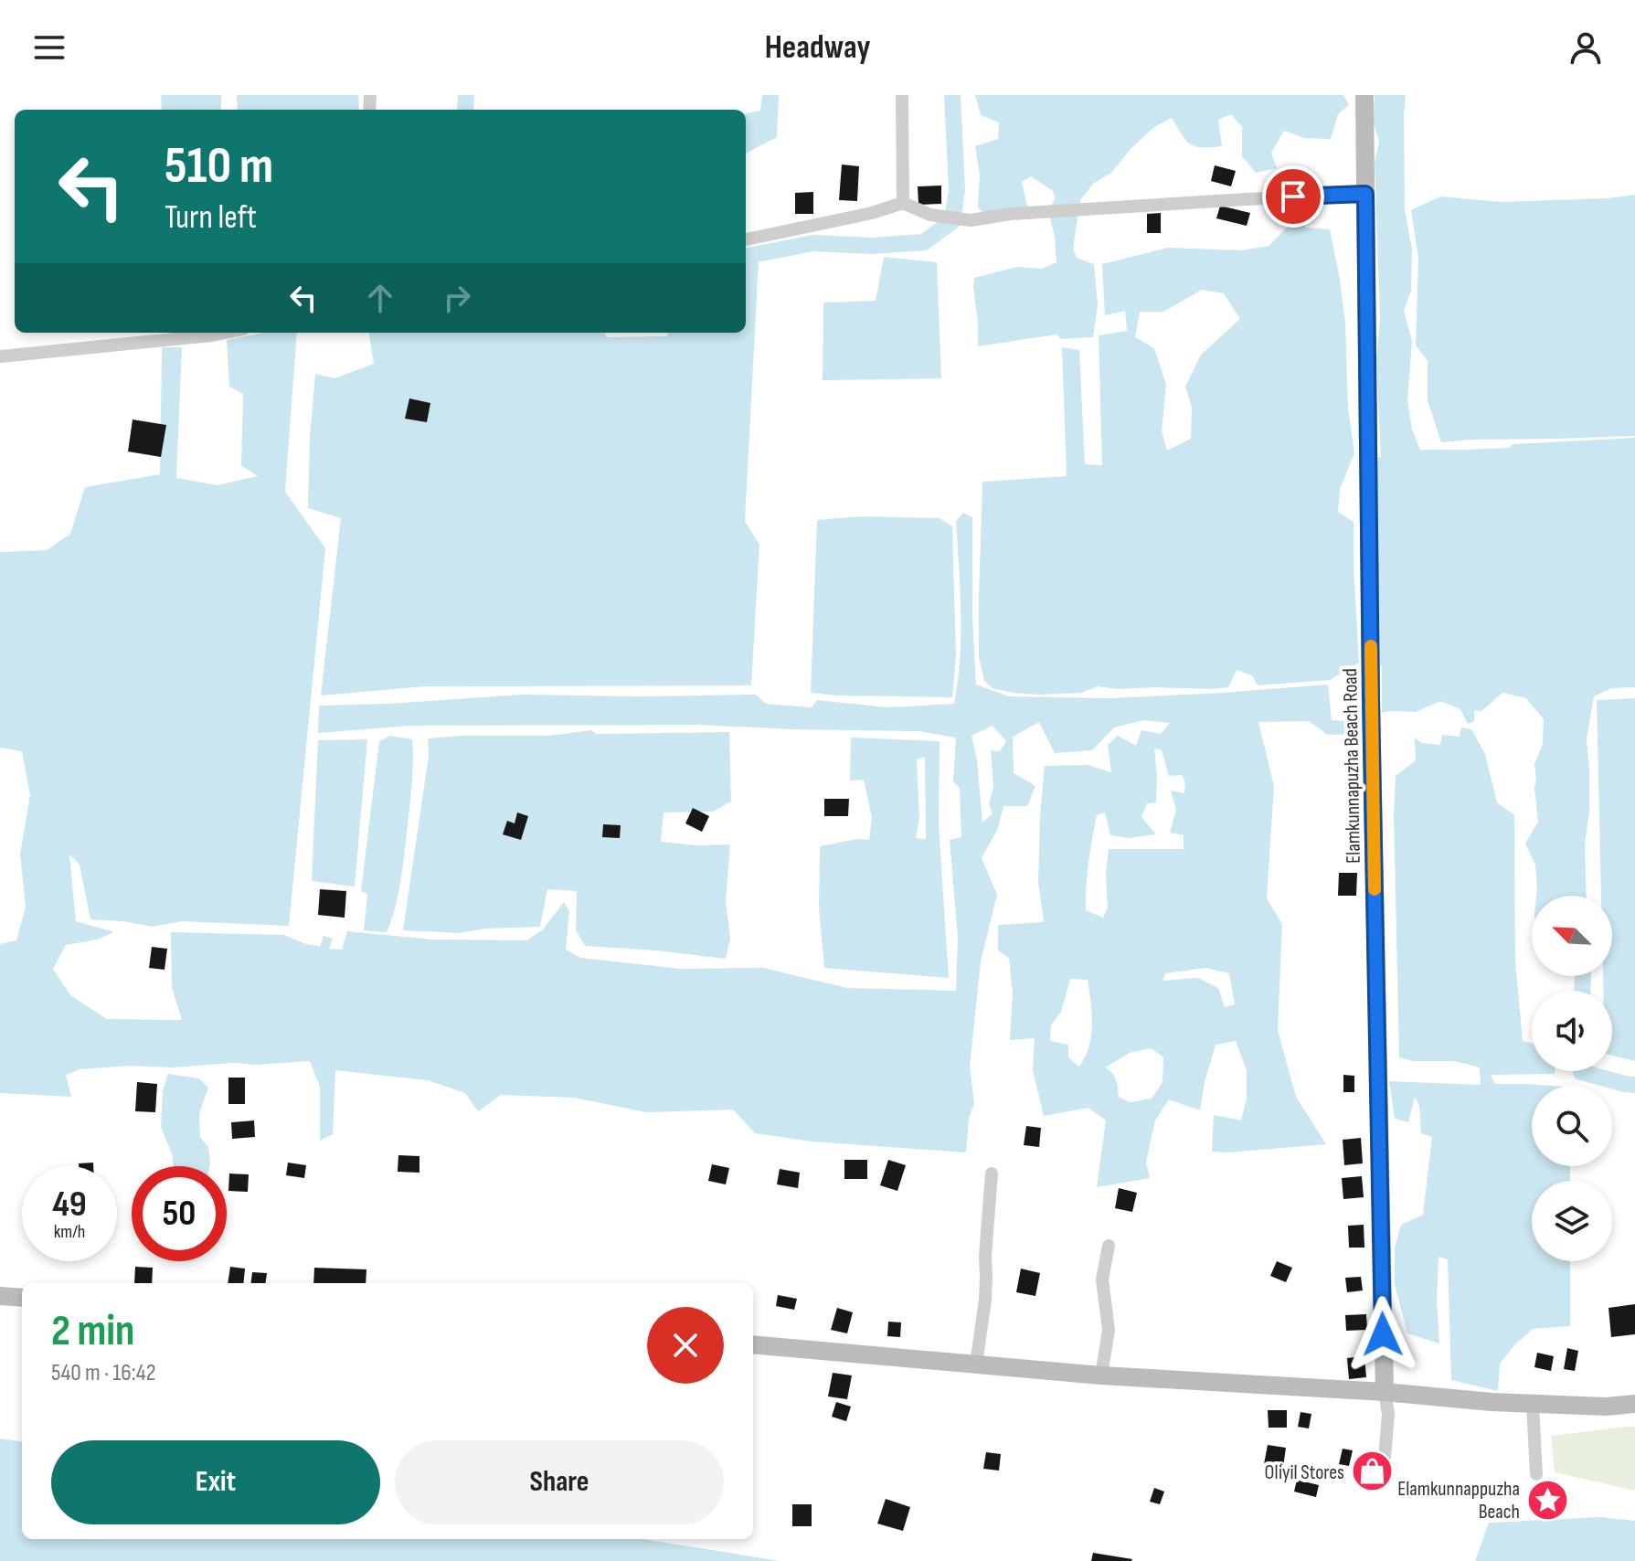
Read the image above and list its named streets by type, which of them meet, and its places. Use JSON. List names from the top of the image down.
{
  "streets": {
    "main road": ["Elamkunnapuzha Beach Road"]
  },
  "places": {
    "shop": ["Oliyil Stores"],
    "place": ["Elamkunnappuzha Beach"]
  },
  "north": "top left",
  "page": {
    "header": "Headway",
    "turn": ["510 m", "Turn left"],
    "speed": "49 km/h",
    "limit": "50",
    "heading": ["2 min", "540 m · 16:42"],
    "buttons": ["Exit", "Share"]
  }
}
